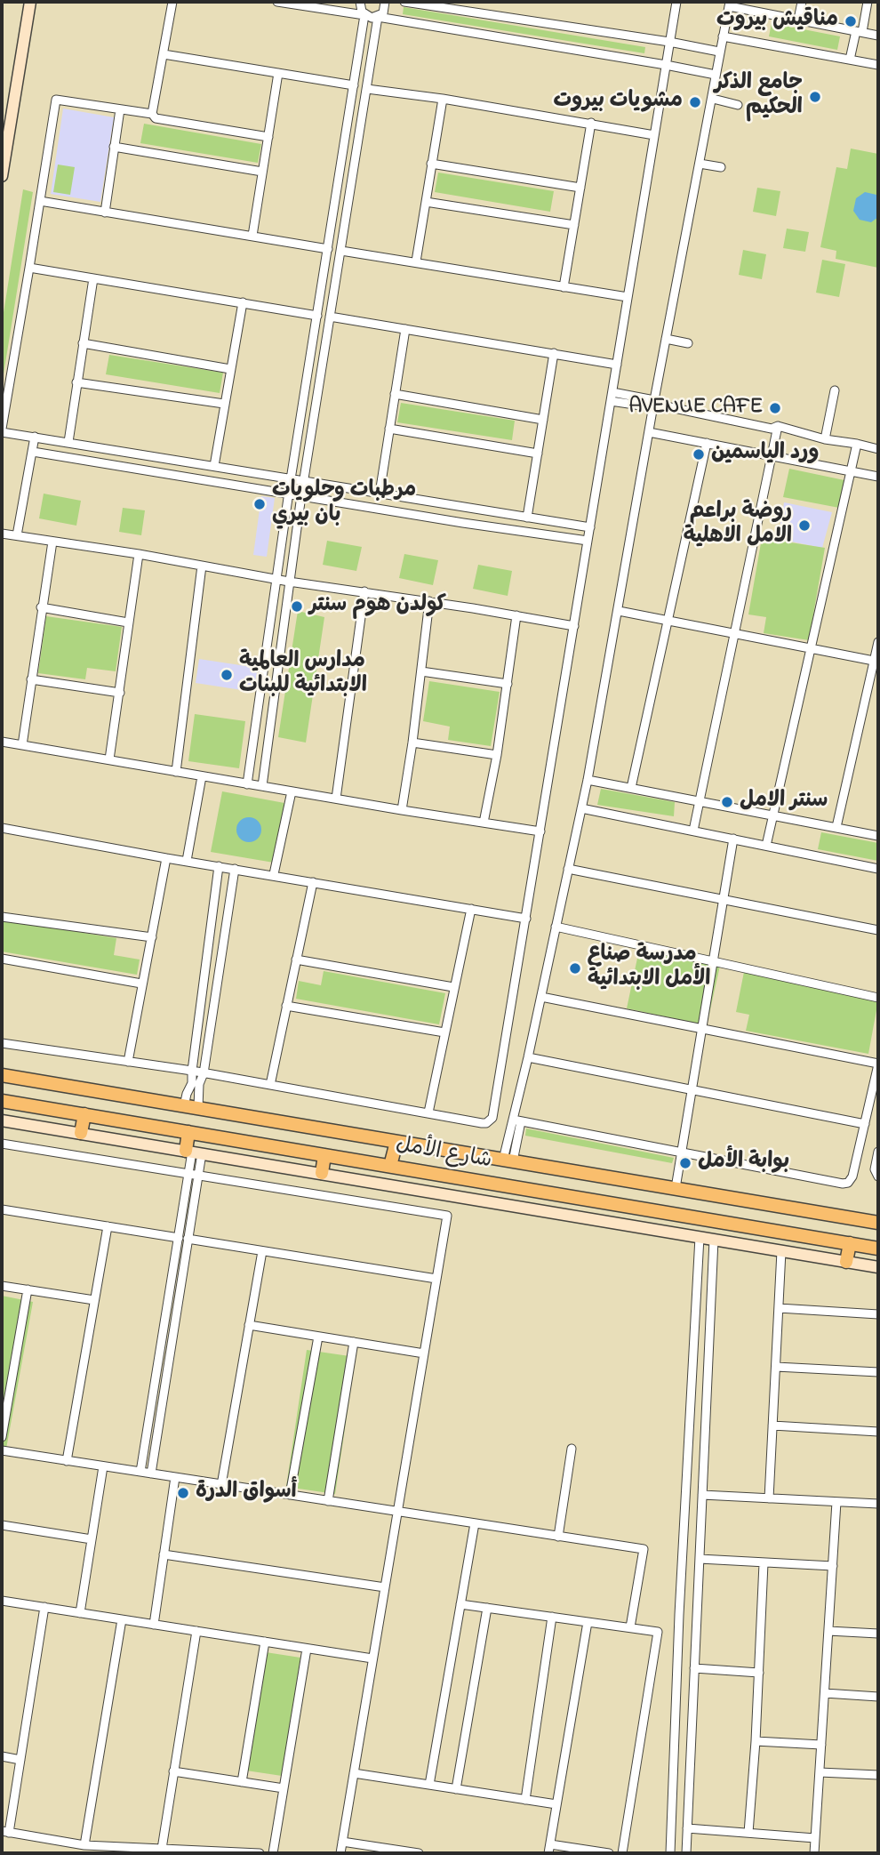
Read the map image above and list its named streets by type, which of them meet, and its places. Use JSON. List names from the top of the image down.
{
  "streets": {
    "main road": ["شارع الأمل"]
  },
  "places": [
    "مناقيش بيروت",
    "جامع الذكر الحكيم",
    "مشويات بيروت",
    "AVENUE CAFE",
    "ورد الياسمين",
    "مرطبات وحلويات بان بيري",
    "روضة براعم الامل الاهلية",
    "كولدن هوم سنتر",
    "مدارس العالمية الابتدائية للبنات",
    "سنتر الامل",
    "مدرسة صناع الأمل الابتدائية",
    "بوابة الأمل",
    "أسواق الدرة"
  ]
}
